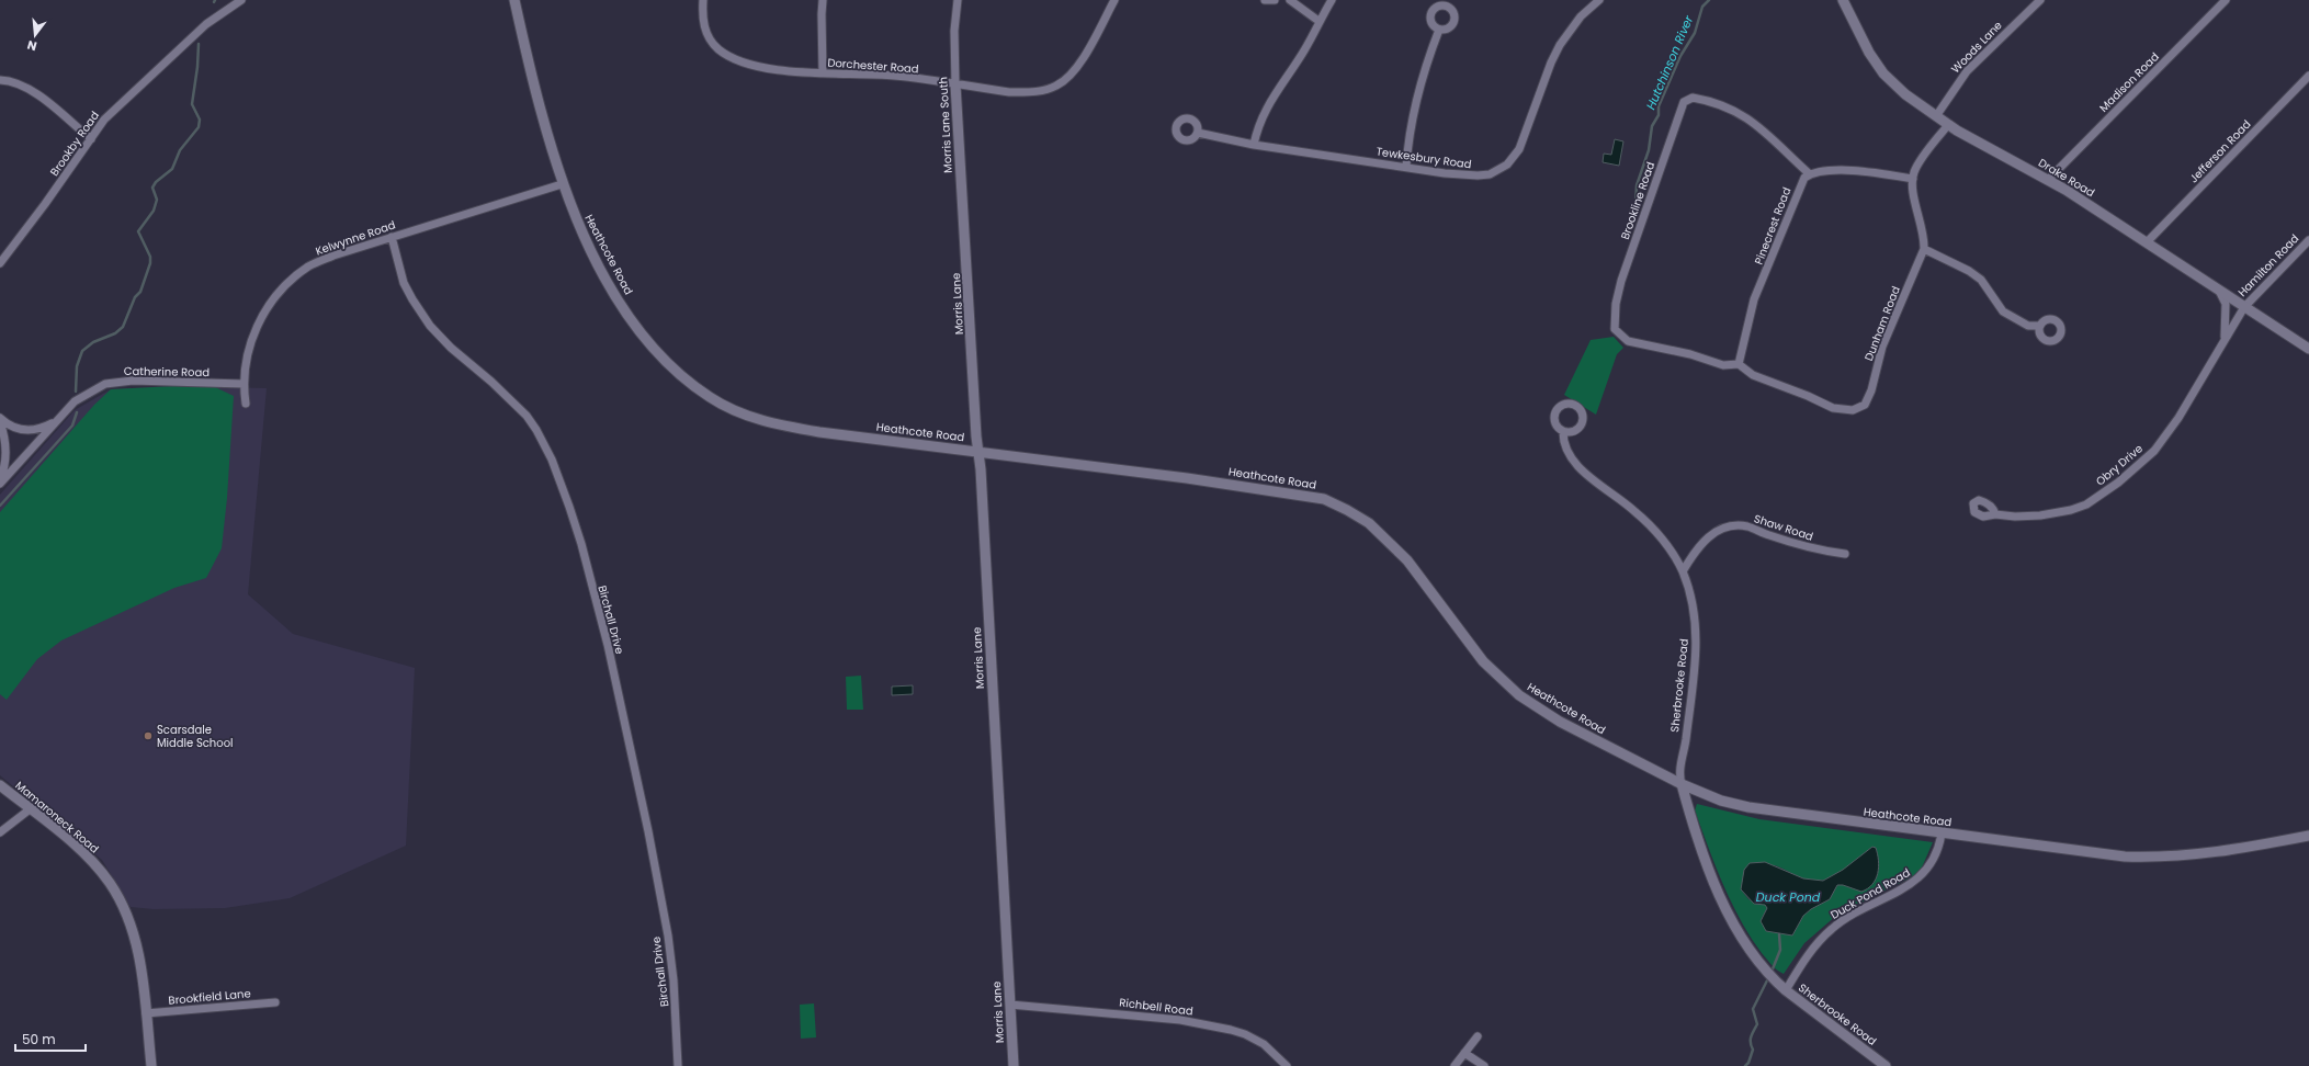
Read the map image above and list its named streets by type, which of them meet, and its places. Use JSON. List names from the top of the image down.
{
  "streets": {
    "street": [
      "Woods Lane",
      "Dorchester Road",
      "Madison Road",
      "Morris Lane South",
      "Brookby Road",
      "Jefferson Road",
      "Tewkesbury Road",
      "Drake Road",
      "Brookline Road",
      "Pinecrest Road",
      "Kelwynne Road",
      "Heathcote Road",
      "Hamilton Road",
      "Morris Lane",
      "Dunham Road",
      "Catherine Road",
      "Obry Drive",
      "Shaw Road",
      "Birchall Drive",
      "Sherbrooke Road",
      "Mamaroneck Road",
      "Duck Pond Road",
      "Brookfield Lane",
      "Richbell Road"
    ]
  },
  "crossings": [
    ["Woods Lane", "Drake Road"],
    ["Dorchester Road", "Morris Lane South"],
    ["Madison Road", "Drake Road"],
    ["Morris Lane South", "Morris Lane"],
    ["Jefferson Road", "Drake Road"],
    ["Drake Road", "Hamilton Road"],
    ["Drake Road", "Obry Drive"],
    ["Brookline Road", "Pinecrest Road"],
    ["Brookline Road", "Dunham Road"],
    ["Pinecrest Road", "Dunham Road"],
    ["Kelwynne Road", "Heathcote Road"],
    ["Kelwynne Road", "Catherine Road"],
    ["Kelwynne Road", "Birchall Drive"],
    ["Heathcote Road", "Morris Lane"],
    ["Heathcote Road", "Sherbrooke Road"],
    ["Heathcote Road", "Duck Pond Road"],
    ["Hamilton Road", "Obry Drive"],
    ["Morris Lane", "Richbell Road"],
    ["Shaw Road", "Sherbrooke Road"],
    ["Sherbrooke Road", "Duck Pond Road"],
    ["Mamaroneck Road", "Brookfield Lane"]
  ],
  "water": ["Hutchinson River", "Duck Pond"],
  "places": ["Scarsdale Middle School"],
  "scale_bar": "50 m",
  "north": "bottom"
}
